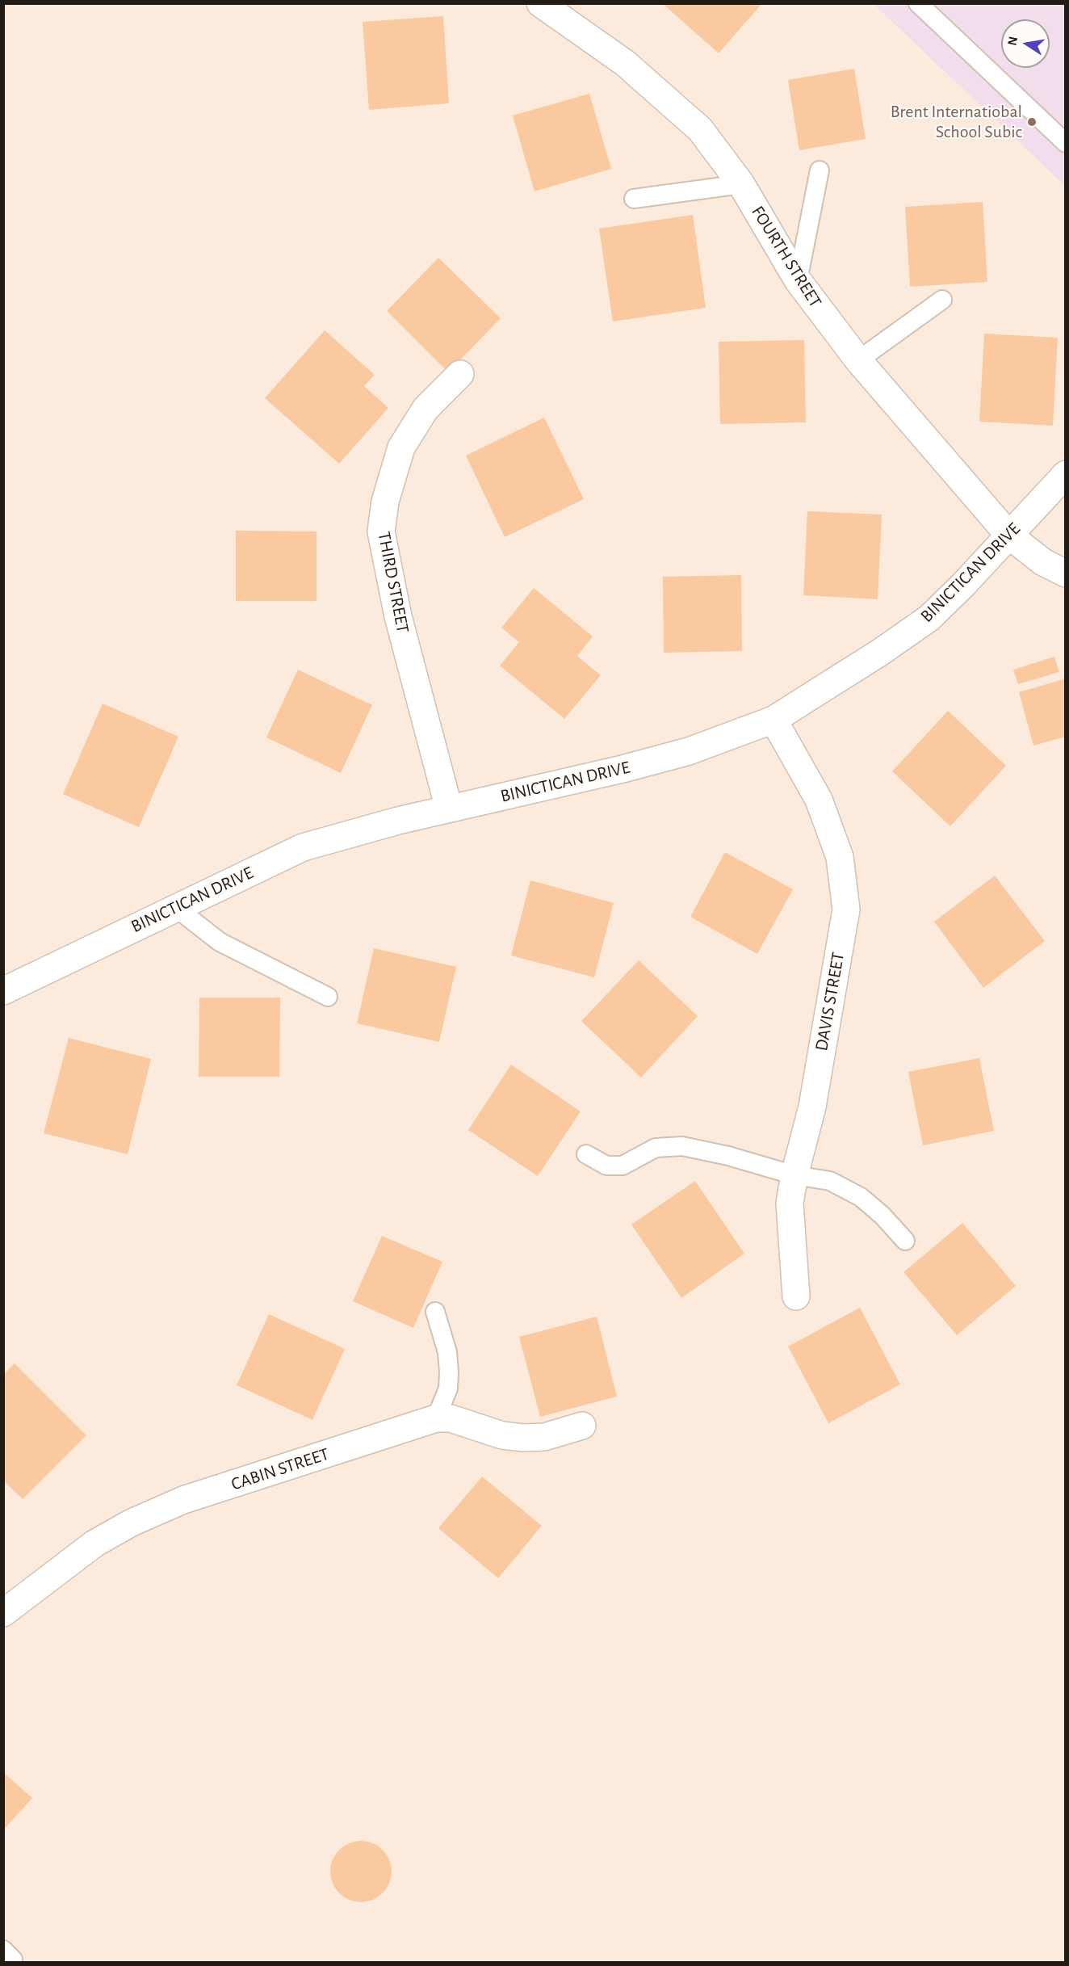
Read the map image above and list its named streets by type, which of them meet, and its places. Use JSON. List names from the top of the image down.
{
  "streets": {
    "street": [
      "FOURTH STREET",
      "BINICTICAN DRIVE",
      "THIRD STREET",
      "DAVIS STREET",
      "CABIN STREET"
    ]
  },
  "crossings": [
    ["FOURTH STREET", "BINICTICAN DRIVE"],
    ["BINICTICAN DRIVE", "THIRD STREET"],
    ["BINICTICAN DRIVE", "DAVIS STREET"]
  ],
  "places": ["Brent Internatiobal School Subic"],
  "north": "left"
}
